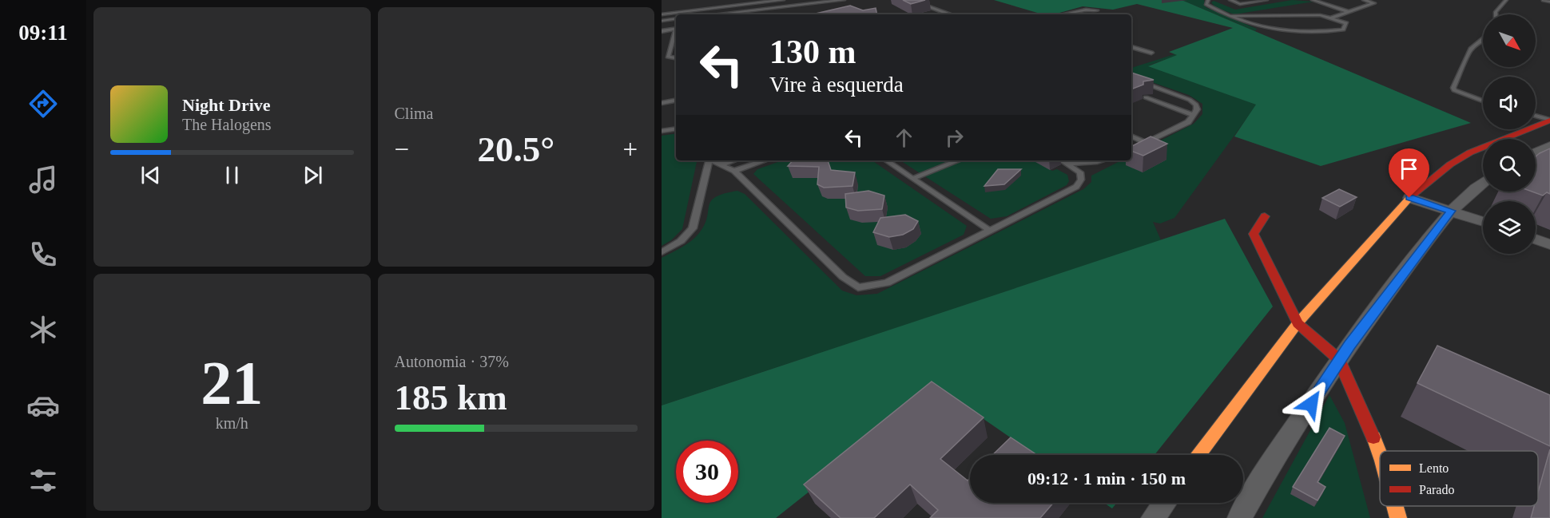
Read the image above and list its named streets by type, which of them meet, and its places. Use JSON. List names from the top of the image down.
{
  "legend": ["Lento", "Parado"],
  "north": "bottom right",
  "page": {
    "tabs": "09:11",
    "tile": [
      "Clima",
      ["21", "km/h"],
      ["Autonomia · 37%", "185 km"]
    ],
    "turn": ["130 m", "Vire à esquerda"],
    "song": ["Night Drive", "The Halogens"],
    "heat": ["−", "20.5°", "+"],
    "limit": "30",
    "trip": "09:12 · 1 min · 150 m"
  }
}
